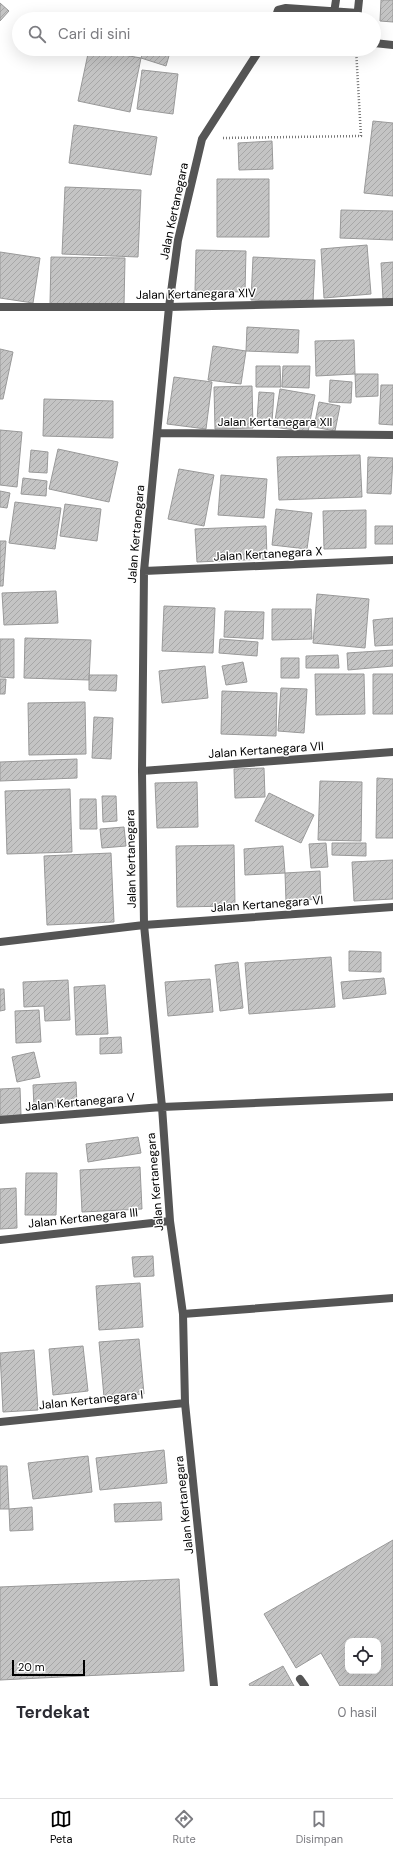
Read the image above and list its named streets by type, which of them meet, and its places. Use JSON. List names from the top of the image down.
{
  "streets": {
    "street": [
      "Jalan Kertanegara",
      "Jalan Kertanegara XIV",
      "Jalan Kertanegara XII",
      "Jalan Kertanegara X",
      "Jalan Kertanegara VII",
      "Jalan Kertanegara VI",
      "Jalan Kertanegara V",
      "Jalan Kertanegara III",
      "Jalan Kertanegara I"
    ]
  },
  "crossings": [
    ["Jalan Kertanegara", "Jalan Kertanegara XIV"],
    ["Jalan Kertanegara", "Jalan Kertanegara XII"],
    ["Jalan Kertanegara", "Jalan Kertanegara X"],
    ["Jalan Kertanegara", "Jalan Kertanegara VII"],
    ["Jalan Kertanegara", "Jalan Kertanegara VI"],
    ["Jalan Kertanegara", "Jalan Kertanegara V"],
    ["Jalan Kertanegara", "Jalan Kertanegara III"],
    ["Jalan Kertanegara", "Jalan Kertanegara I"]
  ],
  "scale_bar": "20 m",
  "page": {
    "search": "Cari di sini",
    "scale": "20 m",
    "heading": ["Terdekat", "0 hasil"],
    "nav": ["Peta", "Rute", "Disimpan"]
  }
}
